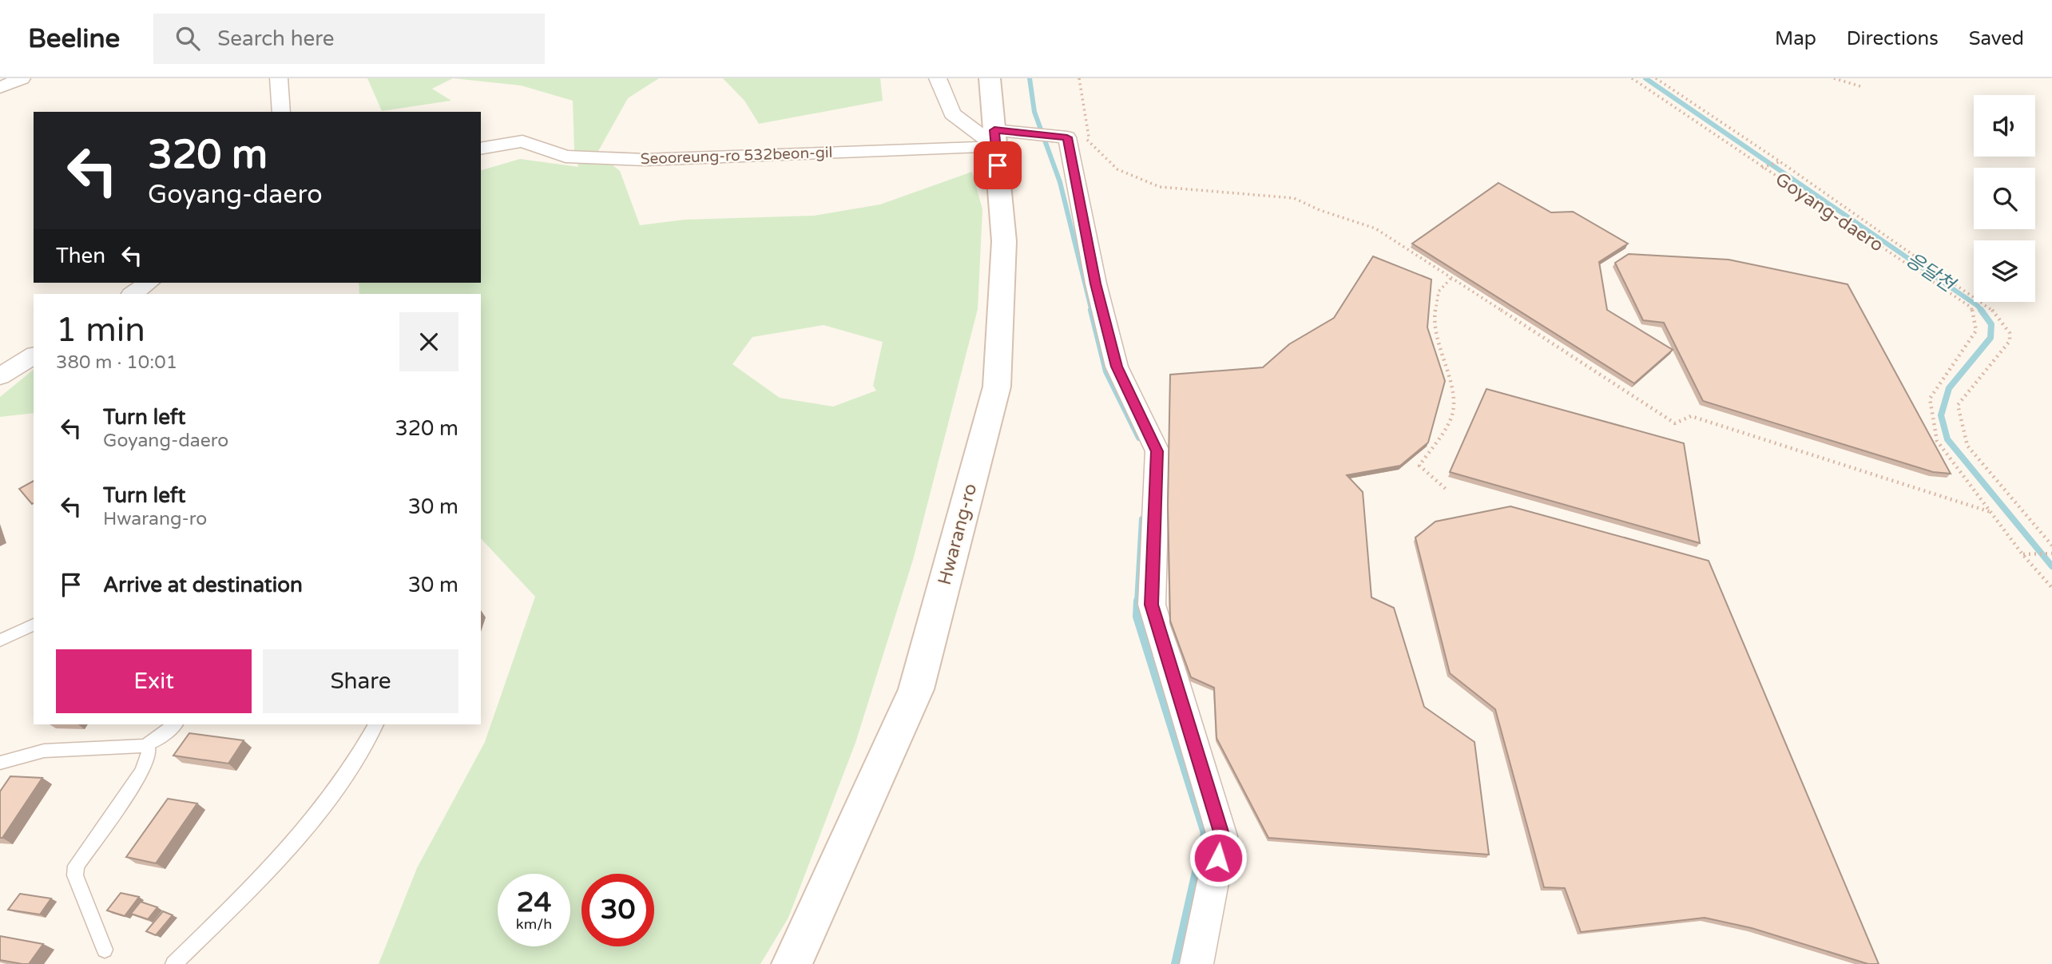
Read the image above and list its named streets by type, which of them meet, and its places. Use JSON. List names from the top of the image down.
{
  "streets": {
    "main road": ["Hwarang-ro"],
    "street": ["Seooreung-ro 532beon-gil"],
    "path": ["Goyang-daero"]
  },
  "crossings": [
    ["Seooreung-ro 532beon-gil", "Hwarang-ro"]
  ],
  "water": ["응달천"],
  "page": {
    "header": "Beeline",
    "search": "Search here",
    "nav": ["Map", "Directions", "Saved"],
    "turn": ["320 m", "Goyang-daero"],
    "then": "Then",
    "heading": ["1 min", "380 m · 10:01"],
    "list": [
      {
        "name": "Turn left",
        "note": "Goyang-daero",
        "value": "320 m"
      },
      {
        "name": "Turn left",
        "note": "Hwarang-ro",
        "value": "30 m"
      },
      {
        "name": "Arrive at destination",
        "value": "30 m"
      }
    ],
    "buttons": ["Exit", "Share"],
    "speed": "24 km/h",
    "limit": "30"
  }
}
